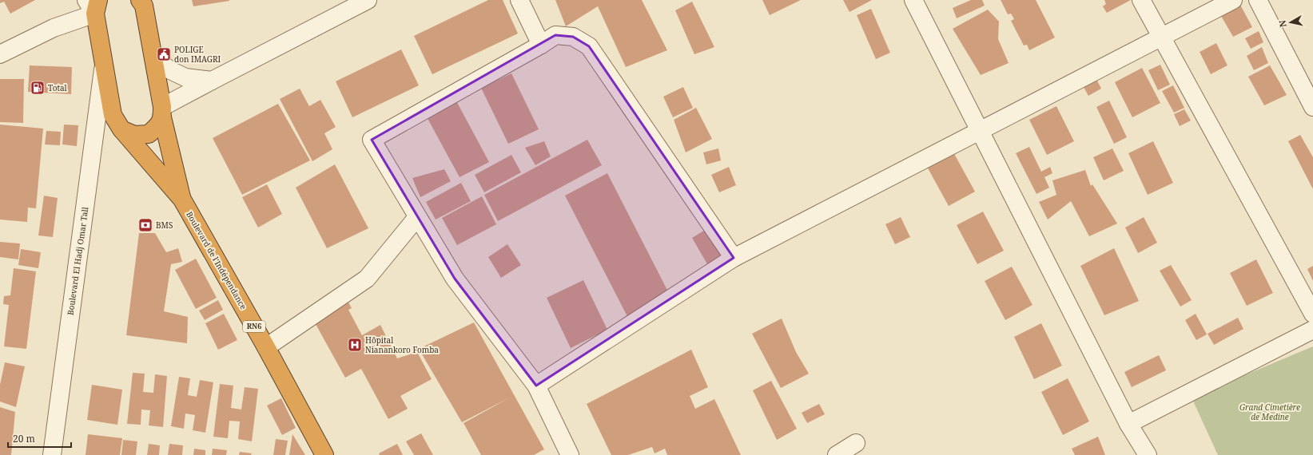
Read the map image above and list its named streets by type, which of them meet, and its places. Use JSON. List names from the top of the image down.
{
  "streets": {
    "highway": ["Boulevard de l'Indépendance", "RN6"],
    "street": ["Boulevard El Hadj Omar Tall"]
  },
  "crossings": [
    ["Boulevard de l'Indépendance", "Boulevard El Hadj Omar Tall"]
  ],
  "parks": ["Grand Cimetière de Medine"],
  "places": {
    "public building": ["POLIGE don IMAGRI"],
    "fuel station": ["Total"],
    "bank": ["BMS"],
    "hospital": ["Hôpital Nianankoro Fomba"]
  },
  "scale_bar": "20 m",
  "north": "left"
}
